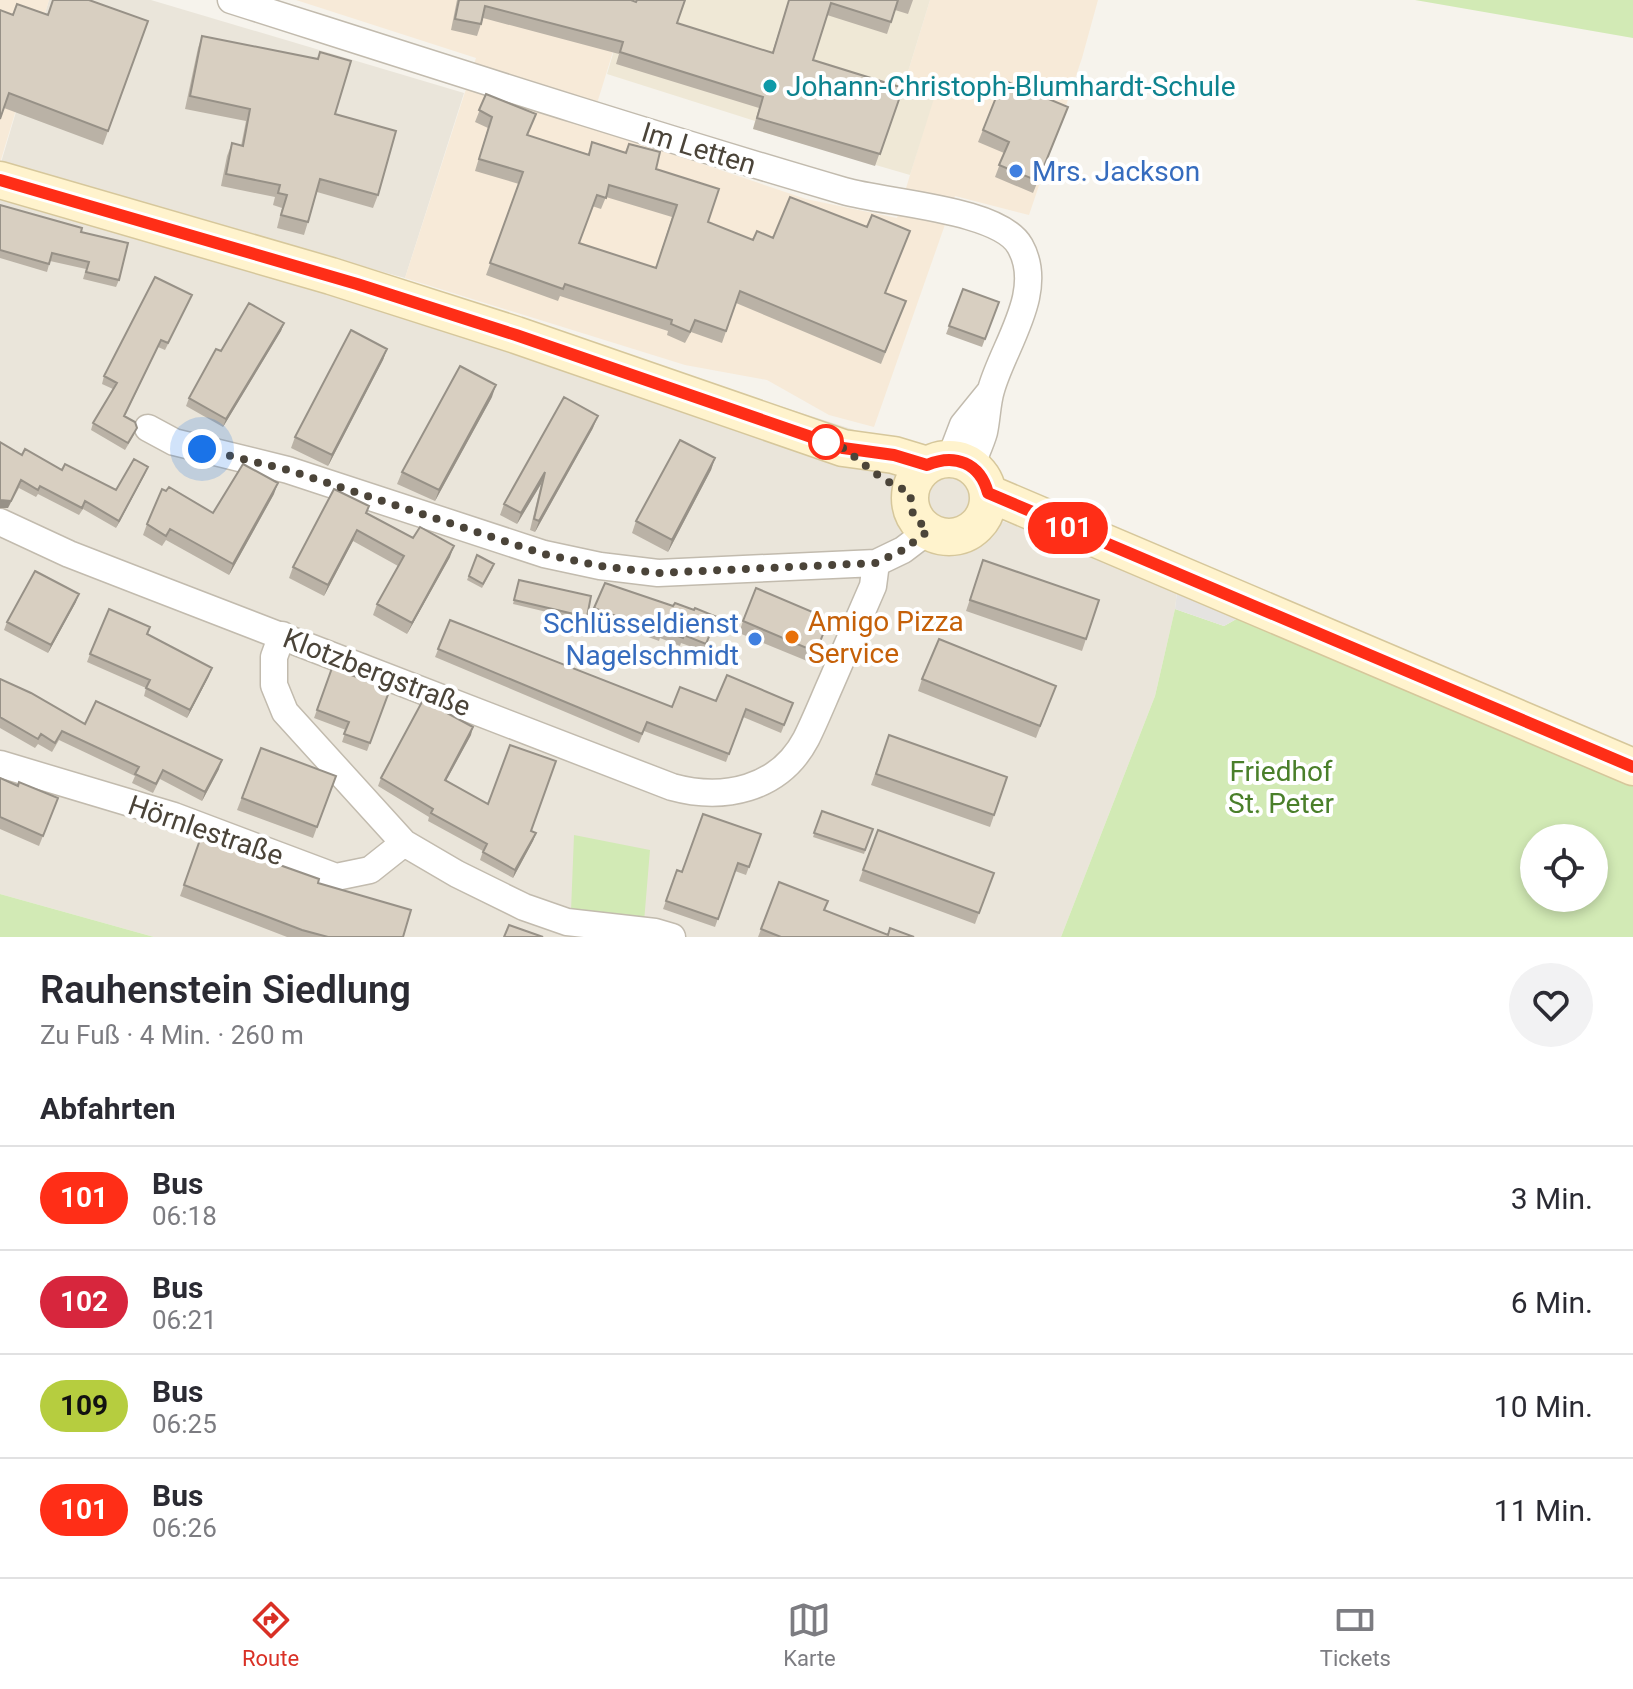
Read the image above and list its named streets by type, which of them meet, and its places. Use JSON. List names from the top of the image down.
{
  "streets": {
    "street": ["Im Letten", "Klotzbergstraße", "Hörnlestraße"]
  },
  "parks": ["Friedhof St. Peter"],
  "places": [
    "Johann-Christoph-Blumhardt-Schule",
    "Mrs. Jackson",
    "Amigo Pizza Service",
    "Schlüsseldienst Nagelschmidt"
  ],
  "lines": ["bus line 101"],
  "page": {
    "on_map": "101",
    "heading": [
      ["Rauhenstein Siedlung", "Zu Fuß · 4 Min. · 260 m"],
      "Abfahrten"
    ],
    "list": [
      {
        "mark": "101",
        "name": "Bus",
        "note": "06:18",
        "value": "3 Min."
      },
      {
        "mark": "102",
        "name": "Bus",
        "note": "06:21",
        "value": "6 Min."
      },
      {
        "mark": "109",
        "name": "Bus",
        "note": "06:25",
        "value": "10 Min."
      },
      {
        "mark": "101",
        "name": "Bus",
        "note": "06:26",
        "value": "11 Min."
      }
    ],
    "tabs": ["Route", "Karte", "Tickets"]
  }
}
